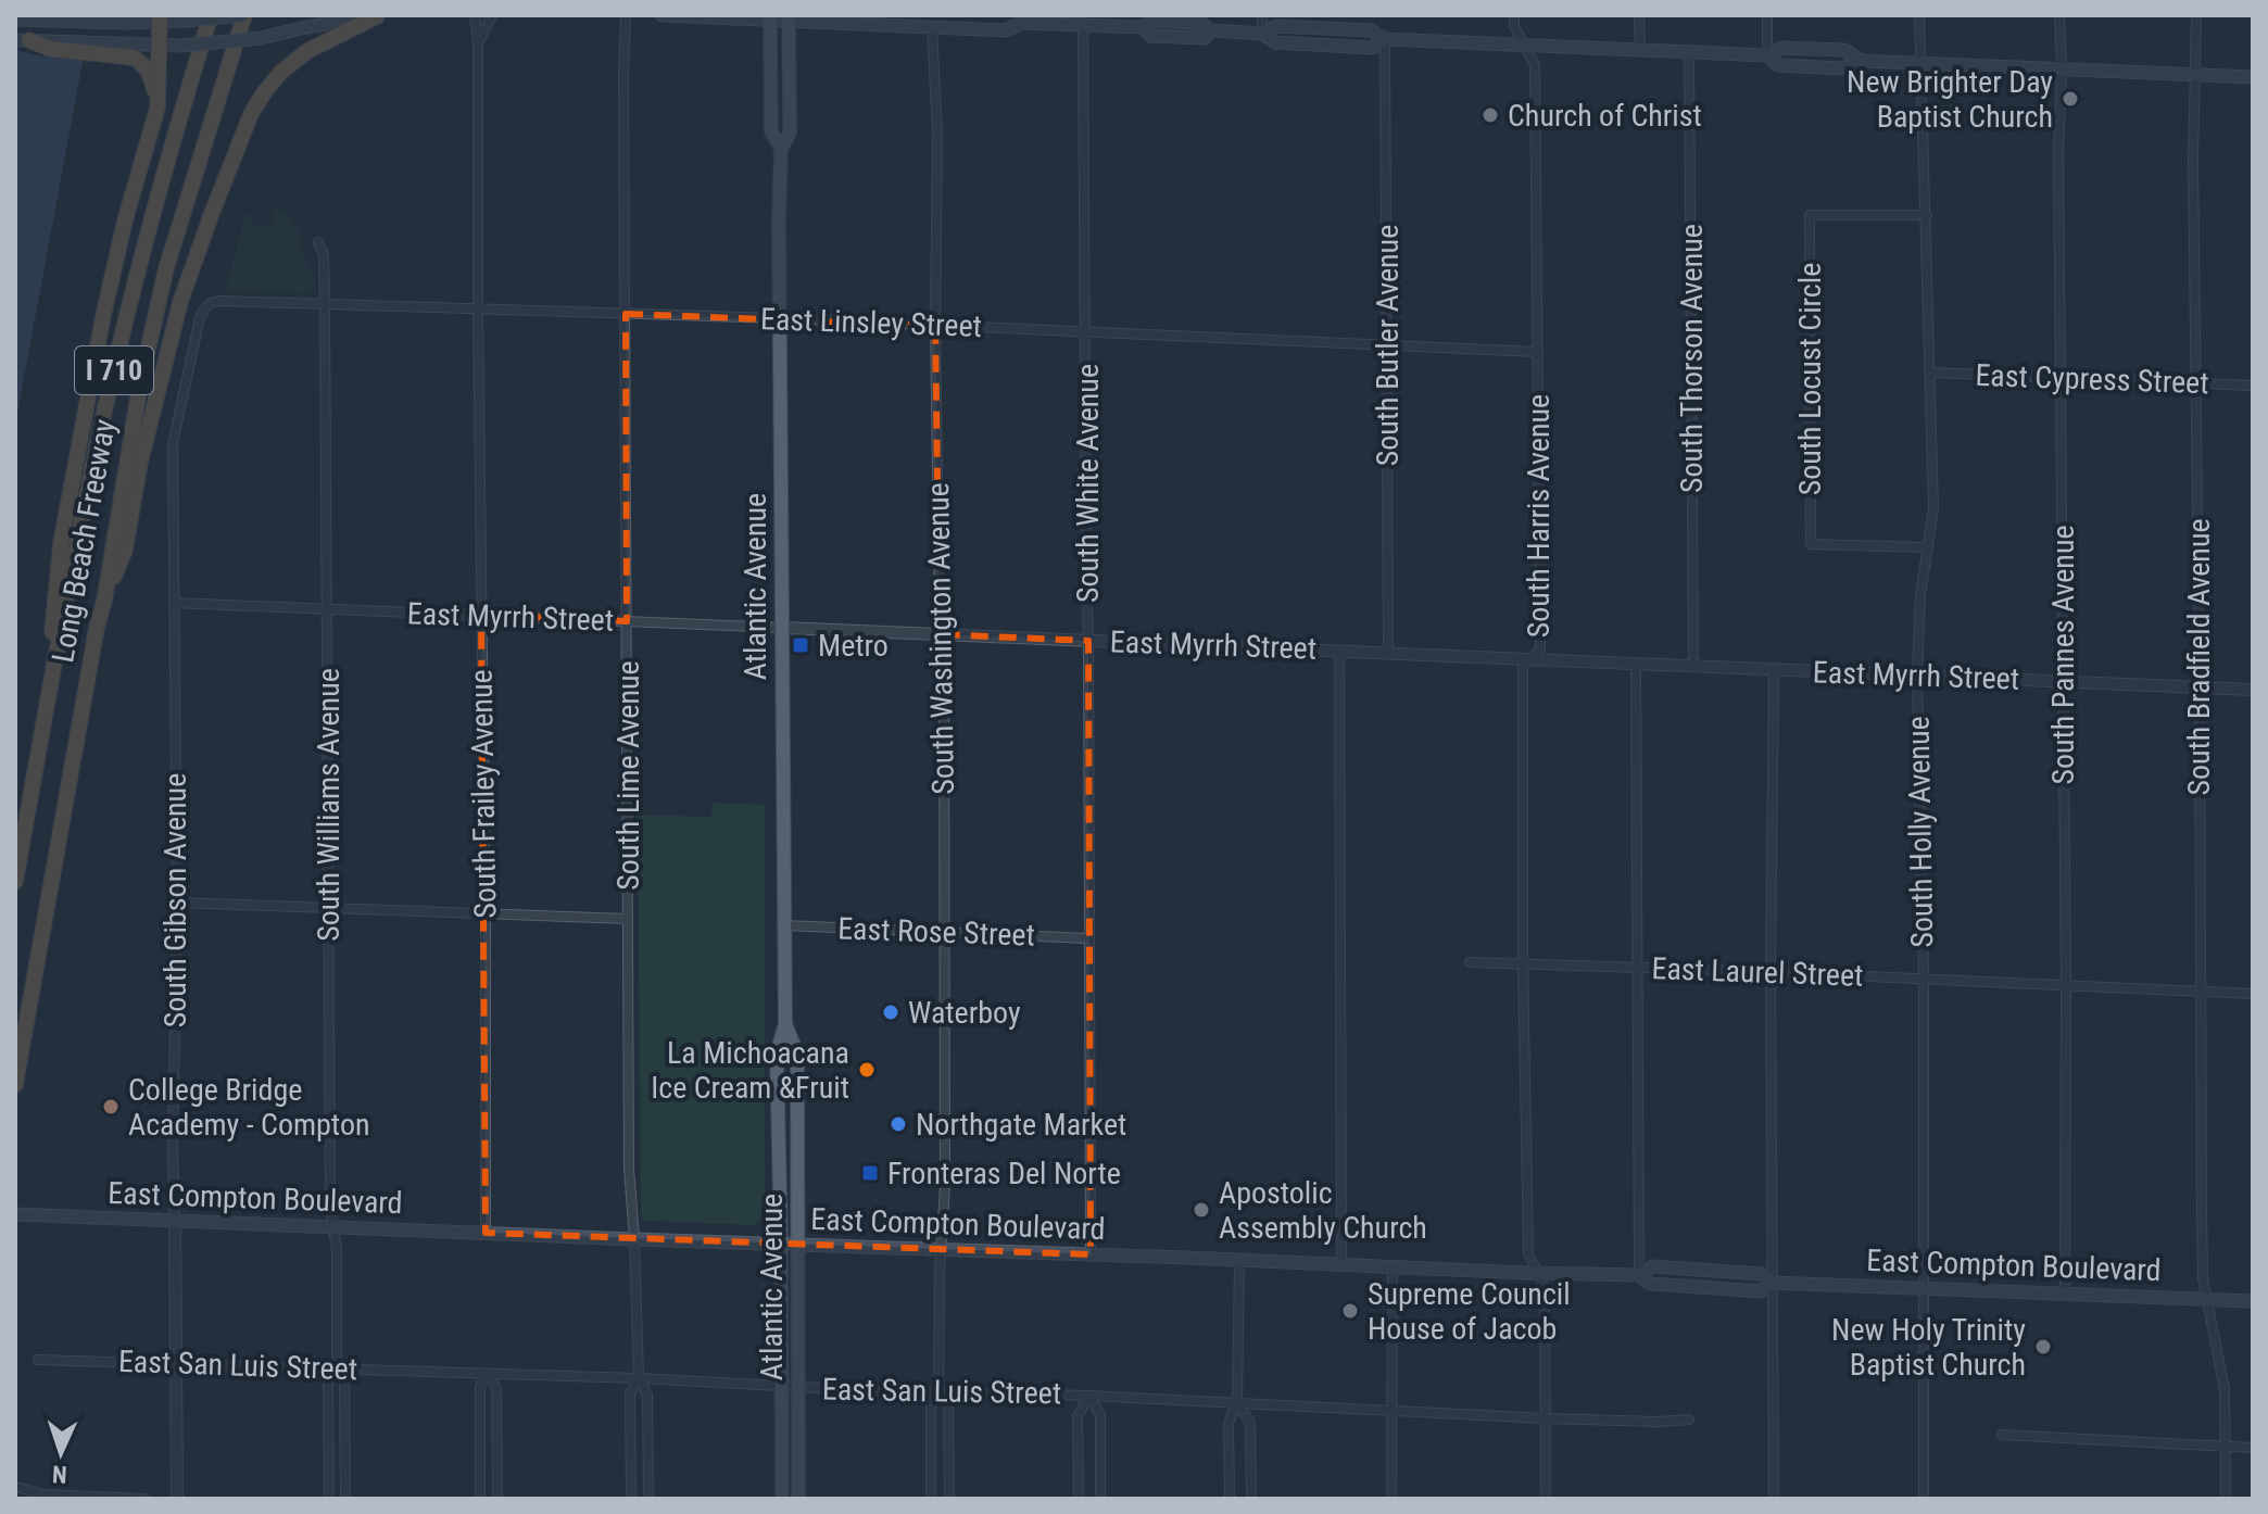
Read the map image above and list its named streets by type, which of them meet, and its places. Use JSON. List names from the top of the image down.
{
  "streets": {
    "highway": ["I 710", "Long Beach Freeway"],
    "main road": ["Atlantic Avenue", "East Compton Boulevard"],
    "street": [
      "East Linsley Street",
      "South Butler Avenue",
      "South Thorson Avenue",
      "South Locust Circle",
      "East Cypress Street",
      "South White Avenue",
      "South Harris Avenue",
      "East Myrrh Street",
      "South Washington Avenue",
      "South Pannes Avenue",
      "South Bradfield Avenue",
      "South Lime Avenue",
      "South Frailey Avenue",
      "South Williams Avenue",
      "South Holly Avenue",
      "South Gibson Avenue",
      "East Rose Street",
      "East Laurel Street",
      "East San Luis Street"
    ]
  },
  "crossings": [
    ["East Linsley Street", "South Butler Avenue"],
    ["East Linsley Street", "South White Avenue"],
    ["East Linsley Street", "South Harris Avenue"],
    ["East Linsley Street", "Atlantic Avenue"],
    ["East Linsley Street", "South Washington Avenue"],
    ["East Linsley Street", "South Lime Avenue"],
    ["East Linsley Street", "South Frailey Avenue"],
    ["East Linsley Street", "South Williams Avenue"],
    ["East Linsley Street", "South Gibson Avenue"],
    ["South Butler Avenue", "East Myrrh Street"],
    ["South Thorson Avenue", "East Myrrh Street"],
    ["South Locust Circle", "South Holly Avenue"],
    ["East Cypress Street", "South Pannes Avenue"],
    ["East Cypress Street", "South Bradfield Avenue"],
    ["East Cypress Street", "South Holly Avenue"],
    ["South White Avenue", "East Myrrh Street"],
    ["South White Avenue", "East Rose Street"],
    ["South White Avenue", "East Compton Boulevard"],
    ["South Harris Avenue", "East Myrrh Street"],
    ["South Harris Avenue", "East Laurel Street"],
    ["South Harris Avenue", "East Compton Boulevard"],
    ["South Harris Avenue", "East San Luis Street"],
    ["Atlantic Avenue", "East Myrrh Street"],
    ["Atlantic Avenue", "East Rose Street"],
    ["Atlantic Avenue", "East Compton Boulevard"],
    ["Atlantic Avenue", "East San Luis Street"],
    ["East Myrrh Street", "South Washington Avenue"],
    ["East Myrrh Street", "South Pannes Avenue"],
    ["East Myrrh Street", "South Bradfield Avenue"],
    ["East Myrrh Street", "South Lime Avenue"],
    ["East Myrrh Street", "South Frailey Avenue"],
    ["East Myrrh Street", "South Williams Avenue"],
    ["East Myrrh Street", "South Holly Avenue"],
    ["East Myrrh Street", "South Gibson Avenue"],
    ["South Washington Avenue", "East Rose Street"],
    ["South Washington Avenue", "East Compton Boulevard"],
    ["South Washington Avenue", "East San Luis Street"],
    ["South Pannes Avenue", "East Laurel Street"],
    ["South Pannes Avenue", "East Compton Boulevard"],
    ["South Bradfield Avenue", "East Laurel Street"],
    ["South Bradfield Avenue", "East Compton Boulevard"],
    ["South Lime Avenue", "East Compton Boulevard"],
    ["South Lime Avenue", "East San Luis Street"],
    ["South Frailey Avenue", "East Compton Boulevard"],
    ["South Williams Avenue", "East Compton Boulevard"],
    ["South Williams Avenue", "East San Luis Street"],
    ["South Holly Avenue", "East Laurel Street"],
    ["South Holly Avenue", "East Compton Boulevard"],
    ["South Gibson Avenue", "East Compton Boulevard"],
    ["South Gibson Avenue", "East San Luis Street"]
  ],
  "places": {
    "other": [
      "New Brighter Day Baptist Church",
      "Church of Christ",
      "Waterboy",
      "La Michoacana Ice Cream &Fruit",
      "College Bridge Academy - Compton",
      "Northgate Market",
      "Apostolic Assembly Church",
      "Supreme Council House of Jacob",
      "New Holy Trinity Baptist Church"
    ],
    "transit": ["Metro", "Fronteras Del Norte"]
  },
  "north": "bottom"
}
